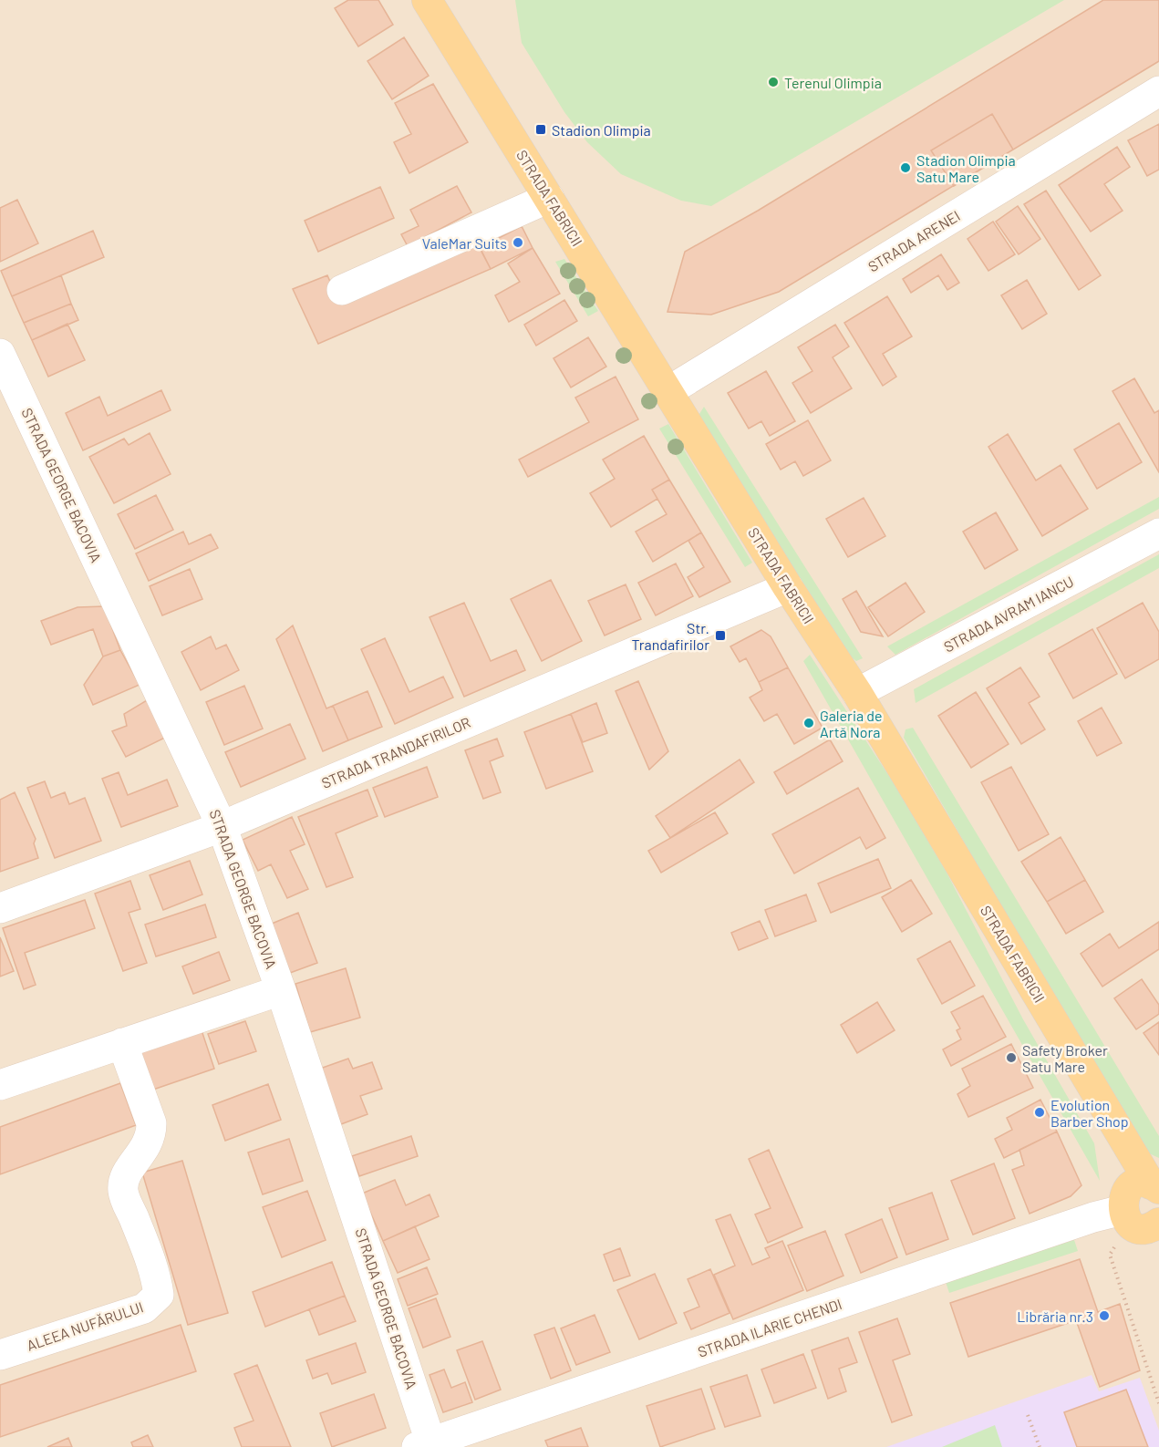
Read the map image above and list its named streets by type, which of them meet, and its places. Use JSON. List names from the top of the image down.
{
  "streets": {
    "main road": ["STRADA FABRICII"],
    "street": [
      "STRADA ARENEI",
      "STRADA GEORGE BACOVIA",
      "STRADA AVRAM IANCU",
      "STRADA TRANDAFIRILOR",
      "ALEEA NUFĂRULUI",
      "STRADA ILARIE CHENDI"
    ]
  },
  "crossings": [
    ["STRADA FABRICII", "STRADA ARENEI"],
    ["STRADA FABRICII", "STRADA AVRAM IANCU"],
    ["STRADA FABRICII", "STRADA TRANDAFIRILOR"],
    ["STRADA FABRICII", "STRADA ILARIE CHENDI"],
    ["STRADA GEORGE BACOVIA", "STRADA TRANDAFIRILOR"],
    ["STRADA GEORGE BACOVIA", "STRADA ILARIE CHENDI"]
  ],
  "places": {
    "other": [
      "Terenul Olimpia",
      "Stadion Olimpia Satu Mare",
      "ValeMar Suits",
      "Galeria de Artă Nora",
      "Safety Broker Satu Mare",
      "Evolution Barber Shop",
      "Librăria nr.3"
    ],
    "transit": ["Stadion Olimpia", "Str. Trandafirilor"]
  }
}
